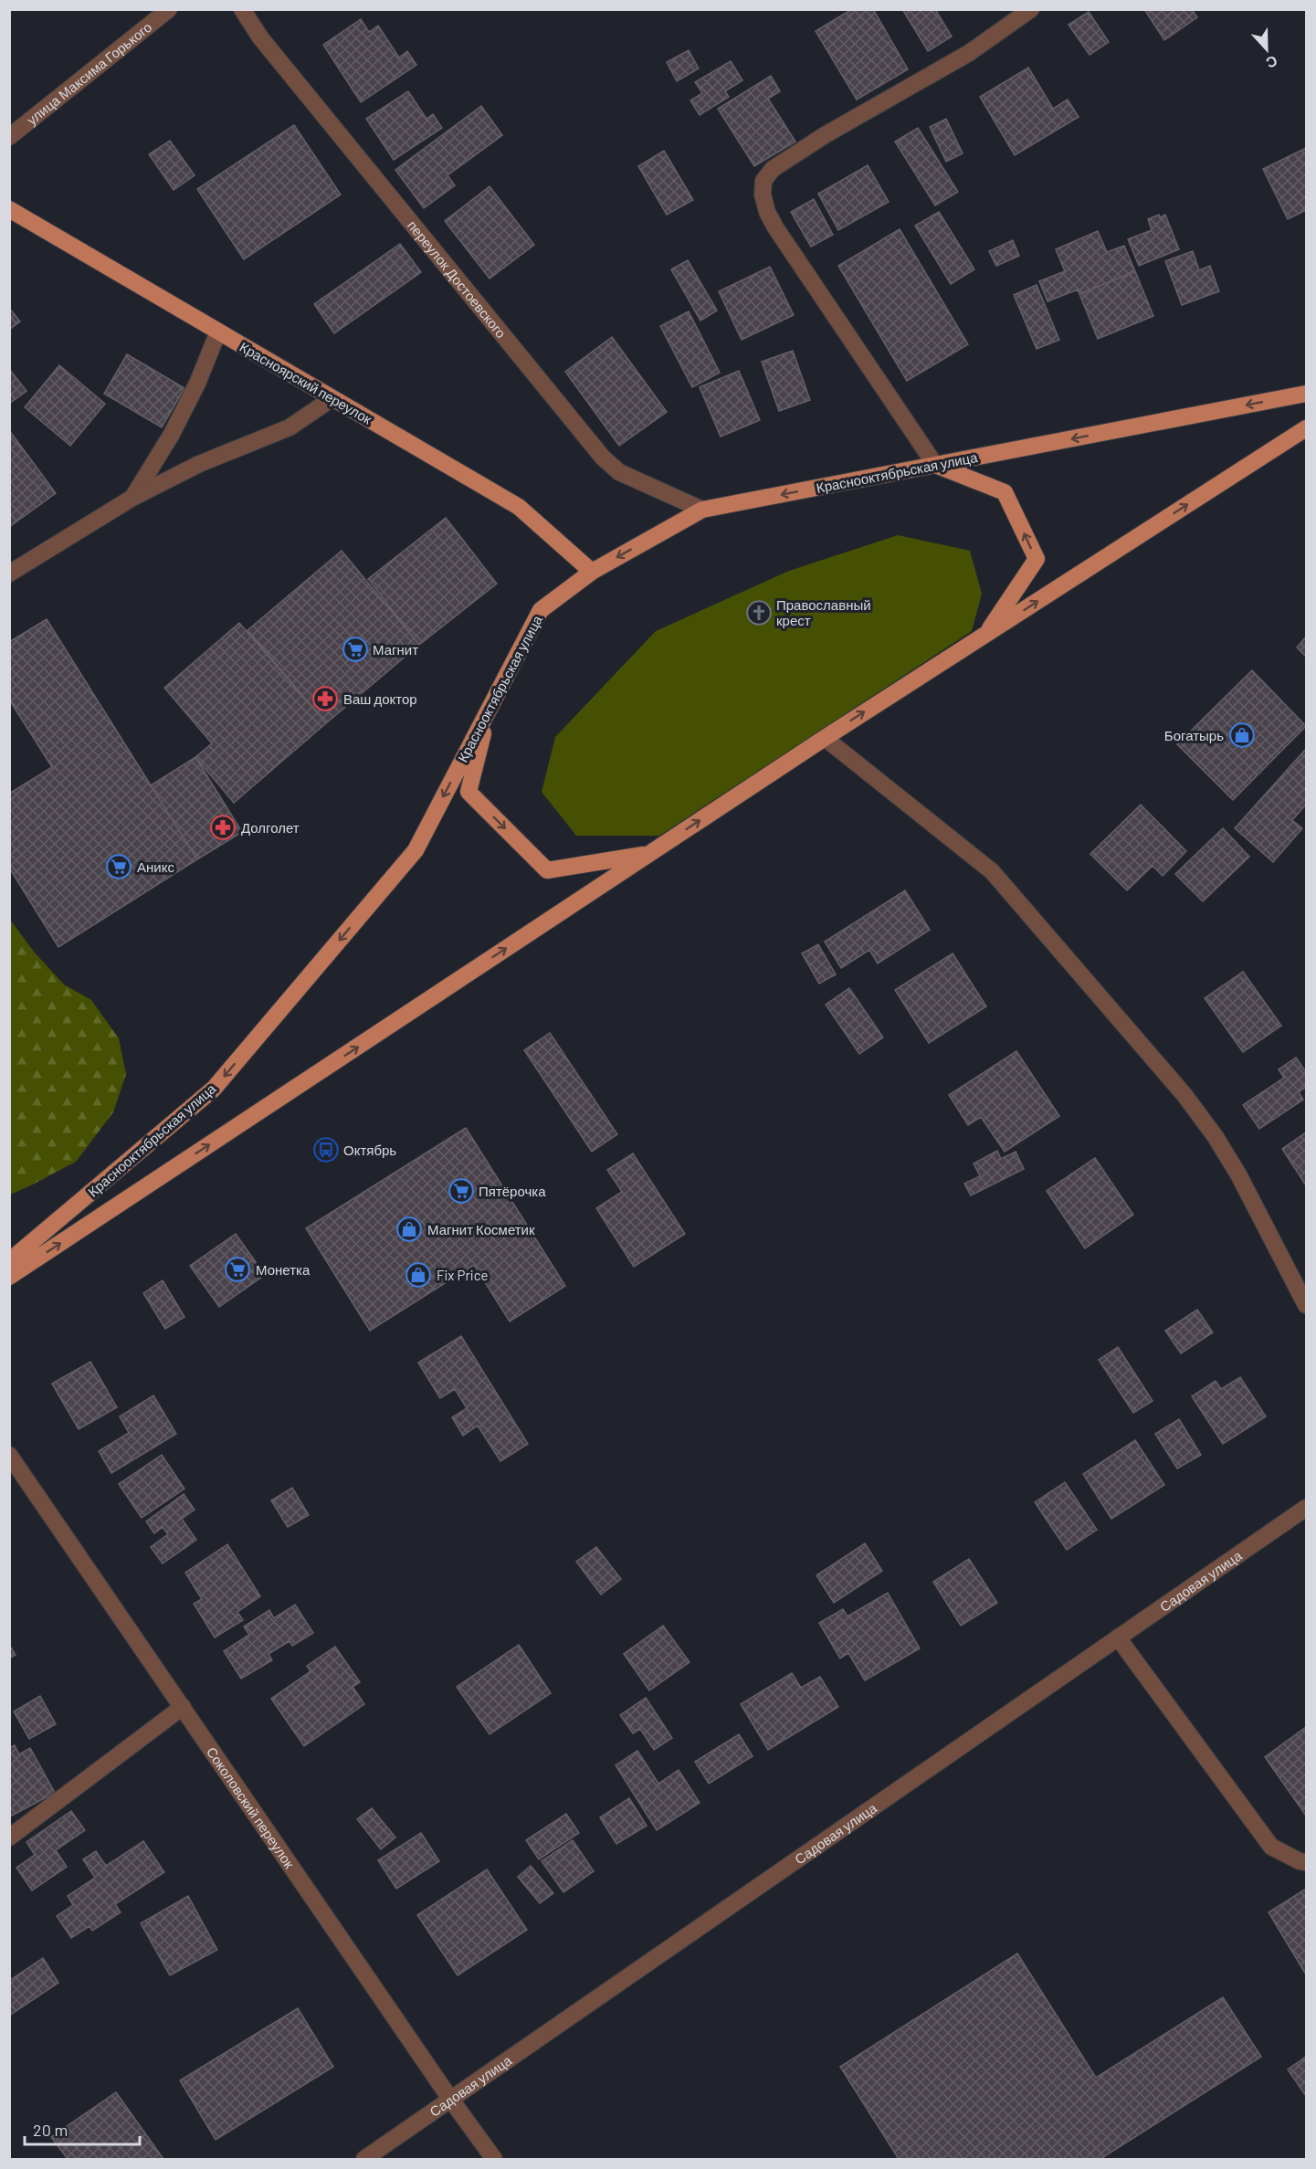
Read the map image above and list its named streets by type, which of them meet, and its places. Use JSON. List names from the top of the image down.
{
  "streets": {
    "main road": ["Красноярский переулок", "Краснооктябрьская улица"],
    "street": [
      "улица Максима Горького",
      "переулок Достоевского",
      "Садовая улица",
      "Соколовский переулок"
    ]
  },
  "crossings": [
    ["переулок Достоевского", "Краснооктябрьская улица"],
    ["Красноярский переулок", "Краснооктябрьская улица"],
    ["Садовая улица", "Соколовский переулок"]
  ],
  "places": {
    "church": ["Православный крест"],
    "supermarket": [
      "Магнит",
      "Аникс",
      "Пятёрочка",
      "Монетка"
    ],
    "pharmacy": ["Ваш доктор", "Долголет"],
    "shop": ["Богатырь", "Магнит Косметик", "Fix Price"],
    "bus stop": ["Октябрь"]
  },
  "scale_bar": "20 m",
  "north": "bottom"
}
